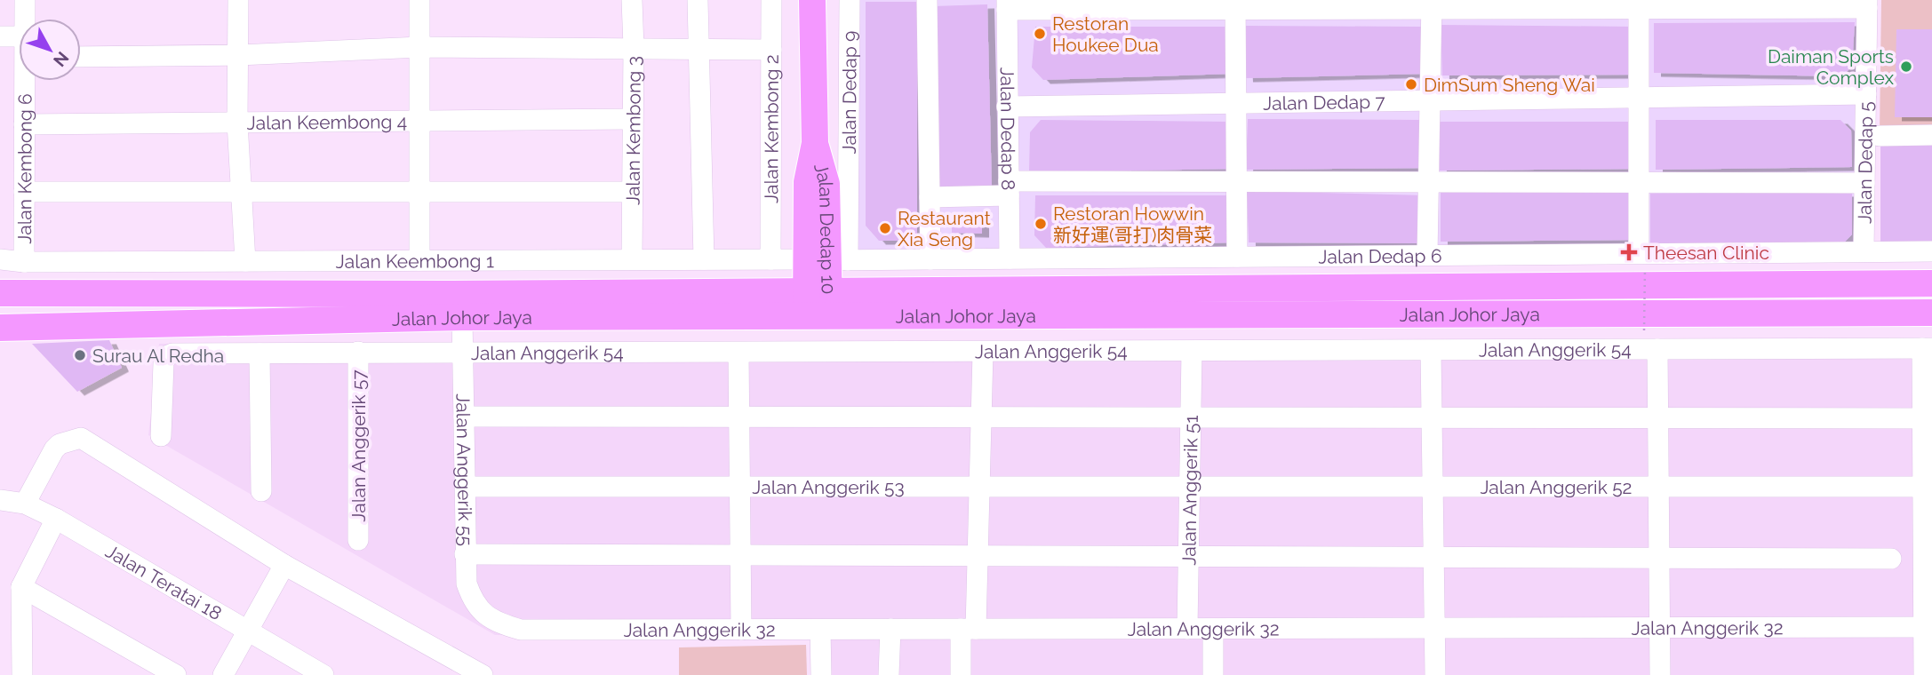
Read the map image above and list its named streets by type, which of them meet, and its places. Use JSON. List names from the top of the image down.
{
  "streets": {
    "main road": ["Jalan Dedap 10", "Jalan Johor Jaya"],
    "street": [
      "Jalan Dedap 9",
      "Jalan Dedap 7",
      "Jalan Keembong 4",
      "Jalan Kembong 3",
      "Jalan Kembong 2",
      "Jalan Dedap 8",
      "Jalan Dedap 5",
      "Jalan Kembong 6",
      "Jalan Dedap 6",
      "Jalan Keembong 1",
      "Jalan Anggerik 54",
      "Jalan Anggerik 57",
      "Jalan Anggerik 55",
      "Jalan Anggerik 53",
      "Jalan Anggerik 52",
      "Jalan Anggerik 51",
      "Jalan Teratai 18",
      "Jalan Anggerik 32"
    ]
  },
  "crossings": [
    ["Jalan Dedap 9", "Jalan Dedap 10"],
    ["Jalan Dedap 9", "Jalan Dedap 6"],
    ["Jalan Dedap 9", "Jalan Keembong 1"],
    ["Jalan Dedap 7", "Jalan Dedap 8"],
    ["Jalan Dedap 7", "Jalan Dedap 5"],
    ["Jalan Keembong 4", "Jalan Kembong 3"],
    ["Jalan Keembong 4", "Jalan Kembong 6"],
    ["Jalan Kembong 3", "Jalan Keembong 1"],
    ["Jalan Kembong 2", "Jalan Keembong 1"],
    ["Jalan Dedap 8", "Jalan Dedap 6"],
    ["Jalan Dedap 5", "Jalan Dedap 6"],
    ["Jalan Kembong 6", "Jalan Keembong 1"],
    ["Jalan Dedap 10", "Jalan Dedap 6"],
    ["Jalan Dedap 10", "Jalan Keembong 1"],
    ["Jalan Dedap 10", "Jalan Johor Jaya"],
    ["Jalan Dedap 6", "Jalan Keembong 1"],
    ["Jalan Johor Jaya", "Jalan Anggerik 55"],
    ["Jalan Anggerik 54", "Jalan Anggerik 57"],
    ["Jalan Anggerik 54", "Jalan Anggerik 55"],
    ["Jalan Anggerik 54", "Jalan Anggerik 51"],
    ["Jalan Anggerik 55", "Jalan Anggerik 53"],
    ["Jalan Anggerik 55", "Jalan Anggerik 32"],
    ["Jalan Anggerik 53", "Jalan Anggerik 52"],
    ["Jalan Anggerik 53", "Jalan Anggerik 51"],
    ["Jalan Anggerik 52", "Jalan Anggerik 51"],
    ["Jalan Anggerik 51", "Jalan Anggerik 32"]
  ],
  "places": {
    "other": [
      "Restoran Houkee Dua",
      "Daiman Sports Complex",
      "DimSum Sheng Wai",
      "Restoran Howwin 新好運(哥打)肉骨菜",
      "Restaurant Xia Seng",
      "Surau Al Redha"
    ],
    "health": ["Theesan Clinic"]
  },
  "north": "bottom right"
}
